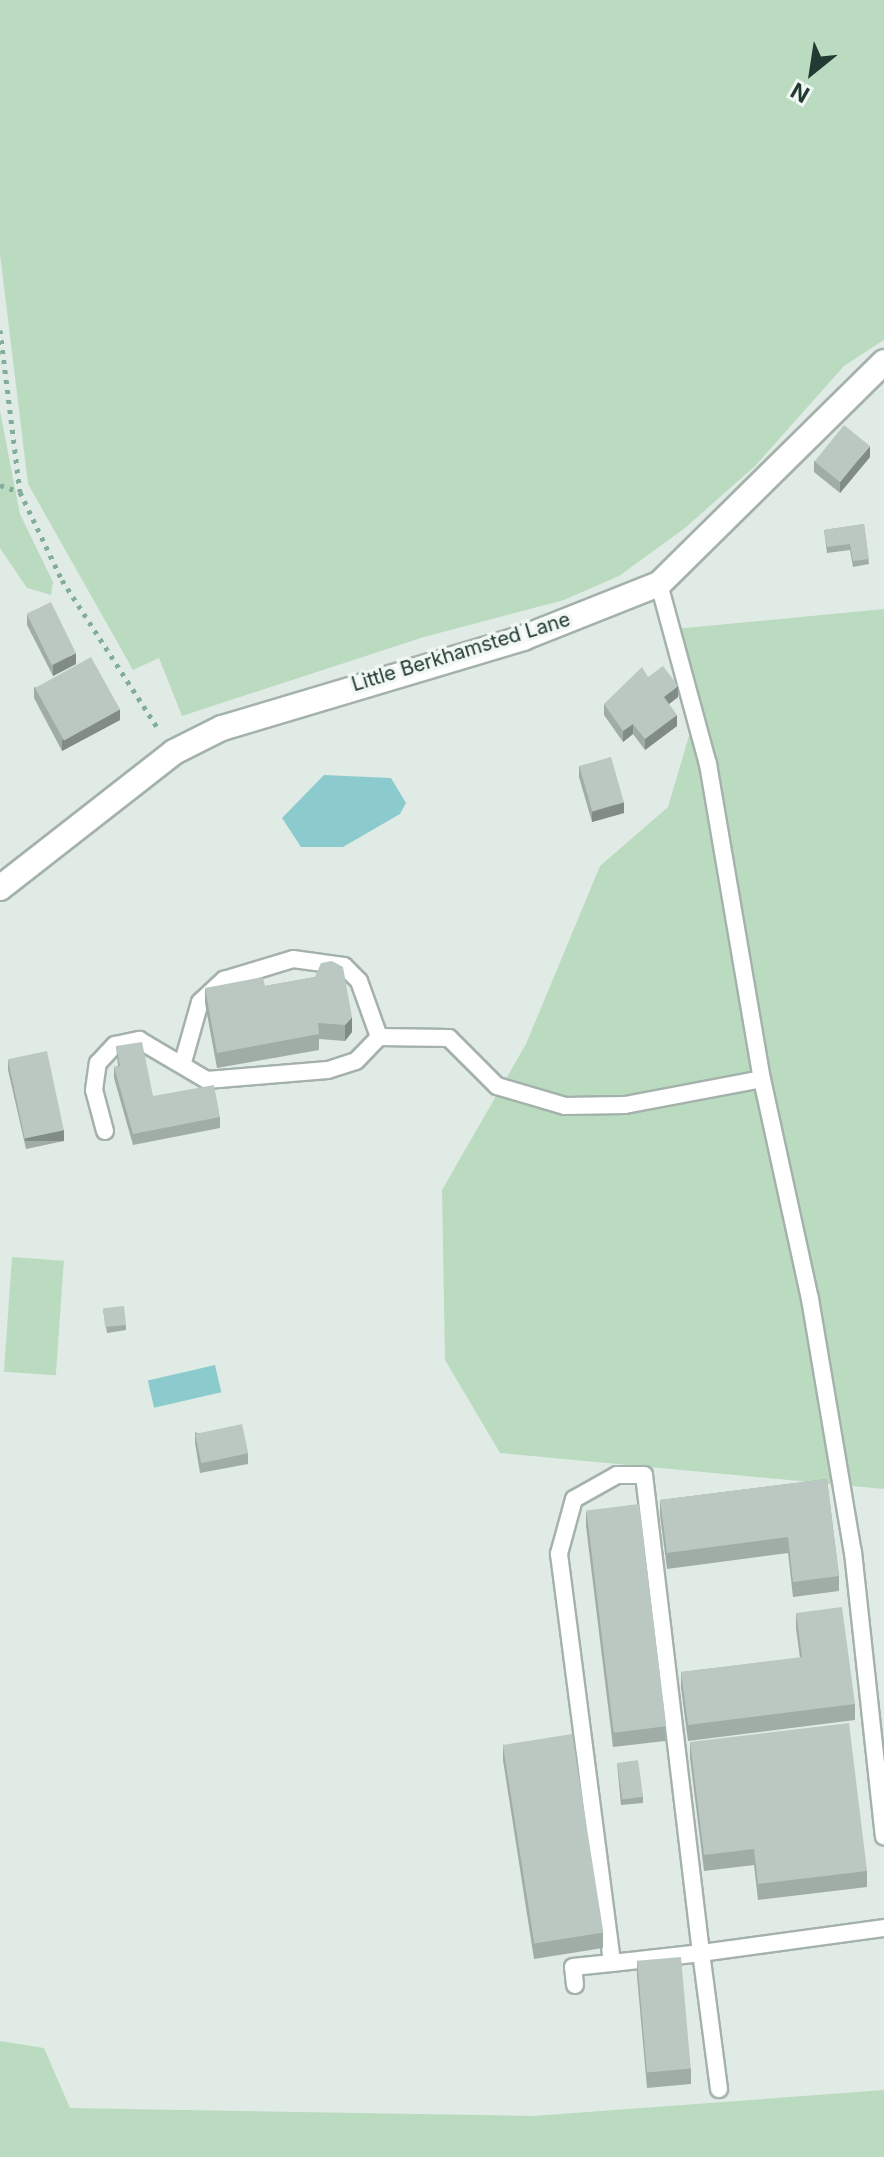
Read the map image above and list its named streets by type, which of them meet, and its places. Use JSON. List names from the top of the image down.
{
  "streets": {
    "street": ["Little Berkhamsted Lane"]
  },
  "north": "bottom left"
}
